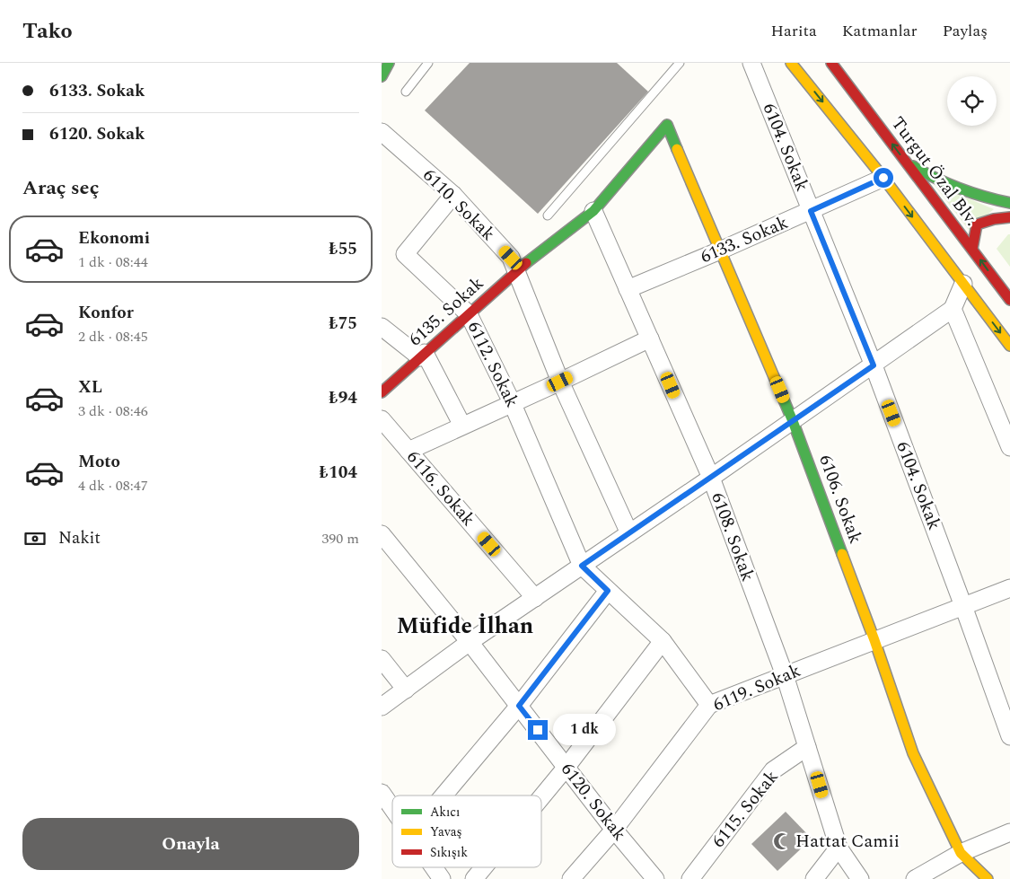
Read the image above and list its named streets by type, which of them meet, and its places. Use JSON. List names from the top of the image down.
{
  "streets": {
    "street": [
      "6104. Sokak",
      "Turgut Özal Blv.",
      "6110. Sokak",
      "6133. Sokak",
      "6135. Sokak",
      "6112. Sokak",
      "6116. Sokak",
      "6106. Sokak",
      "6108. Sokak",
      "6119. Sokak",
      "6120. Sokak",
      "6115. Sokak"
    ]
  },
  "crossings": [
    ["6104. Sokak", "6133. Sokak"],
    ["6104. Sokak", "6119. Sokak"],
    ["6110. Sokak", "6135. Sokak"],
    ["6110. Sokak", "6112. Sokak"],
    ["6133. Sokak", "6106. Sokak"],
    ["6133. Sokak", "6108. Sokak"],
    ["6135. Sokak", "6112. Sokak"],
    ["6135. Sokak", "6106. Sokak"],
    ["6135. Sokak", "6108. Sokak"],
    ["6106. Sokak", "6119. Sokak"],
    ["6108. Sokak", "6119. Sokak"],
    ["6108. Sokak", "6115. Sokak"],
    ["6119. Sokak", "6120. Sokak"]
  ],
  "districts": ["Müfide İlhan"],
  "places": {
    "mosque": ["Hattat Camii"]
  },
  "legend": ["Akıcı", "Yavaş", "Sıkışık"],
  "page": {
    "header": "Tako",
    "nav": ["Harita", "Katmanlar", "Paylaş"],
    "banner": ["6133. Sokak", "6120. Sokak"],
    "heading": "Araç seç",
    "list": [
      {
        "name": "Ekonomi",
        "note": "1 dk · 08:44",
        "value": "₺55"
      },
      {
        "name": "Konfor",
        "note": "2 dk · 08:45",
        "value": "₺75"
      },
      {
        "name": "XL",
        "note": "3 dk · 08:46",
        "value": "₺94"
      },
      {
        "name": "Moto",
        "note": "4 dk · 08:47",
        "value": "₺104"
      }
    ],
    "pay": ["Nakit", "390 m"],
    "bubble": "1 dk",
    "buttons": "Onayla"
  }
}
